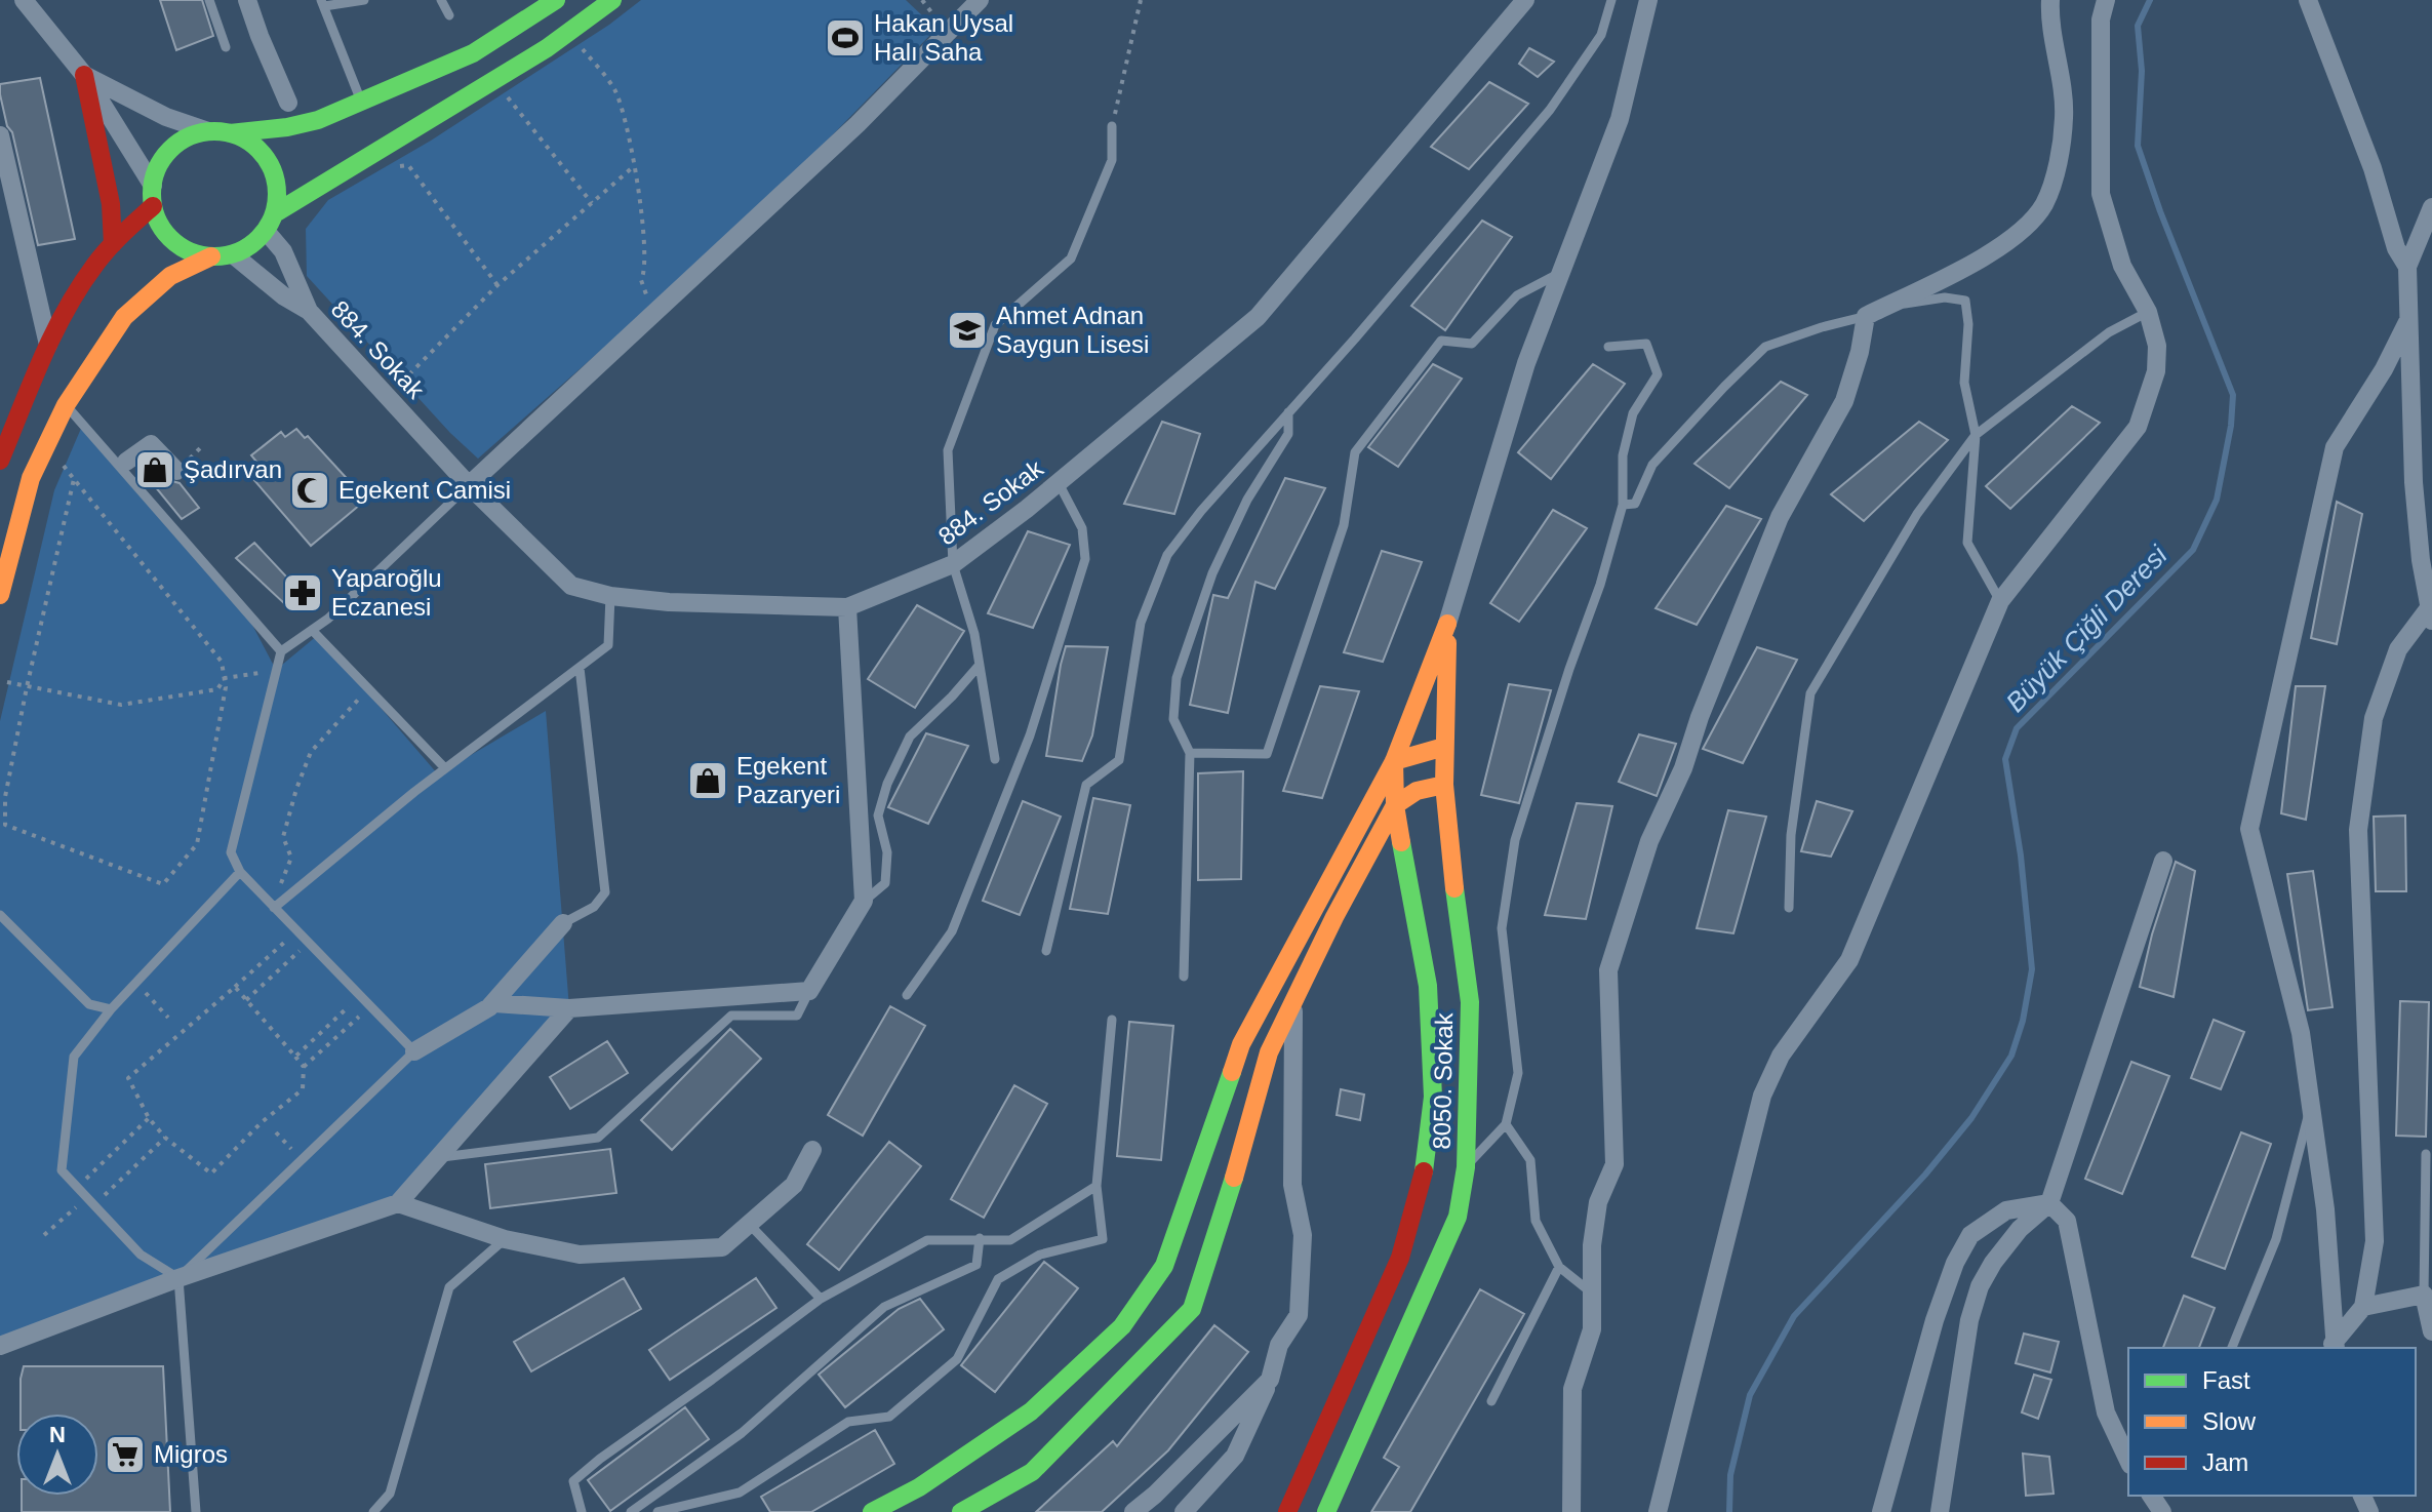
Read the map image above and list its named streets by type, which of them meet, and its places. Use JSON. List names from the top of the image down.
{
  "streets": {
    "street": ["884. Sokak", "8050. Sokak"]
  },
  "water": ["Büyük Çiğli Deresi"],
  "places": {
    "sports": ["Hakan Uysal Halı Saha"],
    "school or university": ["Ahmet Adnan Saygun Lisesi"],
    "shop": ["Şadırvan", "Egekent Pazaryeri"],
    "mosque": ["Egekent Camisi"],
    "pharmacy": ["Yaparoğlu Eczanesi"],
    "supermarket": ["Migros"]
  },
  "legend": ["Fast", "Slow", "Jam"],
  "north": "top"
}
